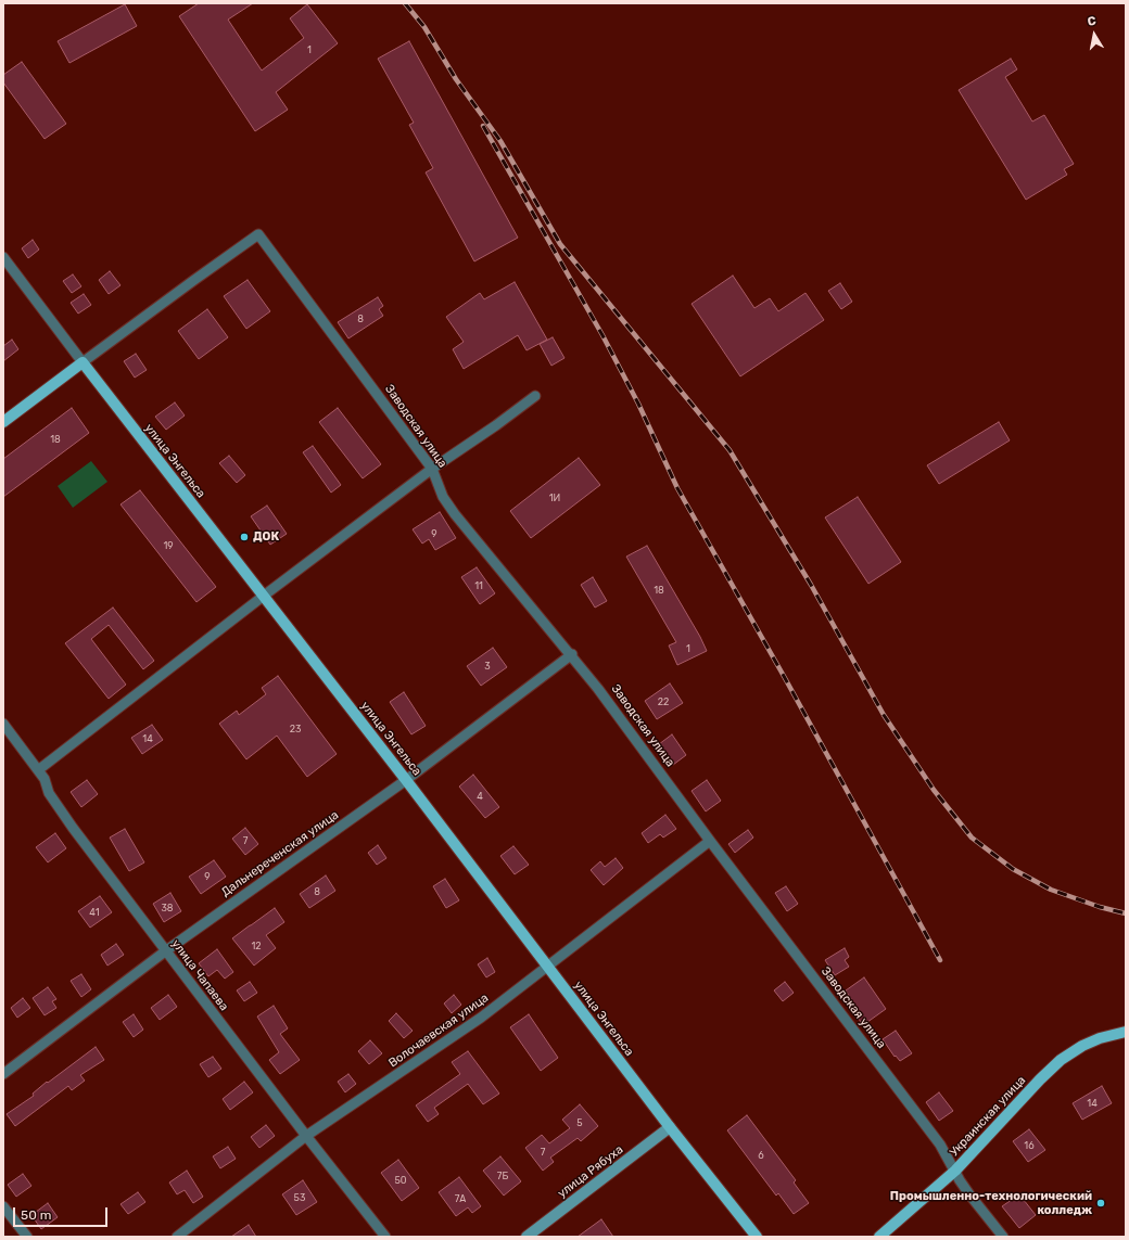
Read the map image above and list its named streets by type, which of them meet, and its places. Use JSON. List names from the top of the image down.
{
  "streets": {
    "main road": ["улица Энгельса", "Украинская улица", "улица Рябуха"],
    "street": [
      "Заводская улица",
      "Дальнереченская улица",
      "улица Чапаева",
      "Волочаевская улица"
    ]
  },
  "crossings": [
    ["Заводская улица", "улица Энгельса"],
    ["Заводская улица", "Дальнереченская улица"],
    ["Заводская улица", "Волочаевская улица"],
    ["Заводская улица", "Украинская улица"],
    ["улица Энгельса", "Дальнереченская улица"],
    ["улица Энгельса", "Волочаевская улица"],
    ["улица Энгельса", "улица Рябуха"],
    ["Дальнереченская улица", "улица Чапаева"],
    ["улица Чапаева", "Волочаевская улица"]
  ],
  "places": ["ДОК", "Промышленно-технологический колледж"],
  "house_numbers": [
    "1",
    "8",
    "18",
    "1И",
    "9",
    "19",
    "11",
    "18",
    "1",
    "3",
    "22",
    "23",
    "14",
    "4",
    "7",
    "9",
    "8",
    "38",
    "41",
    "12",
    "14",
    "5",
    "16",
    "7",
    "6",
    "7Б",
    "50",
    "53",
    "7А"
  ],
  "scale_bar": "50 m",
  "north": "top"
}
